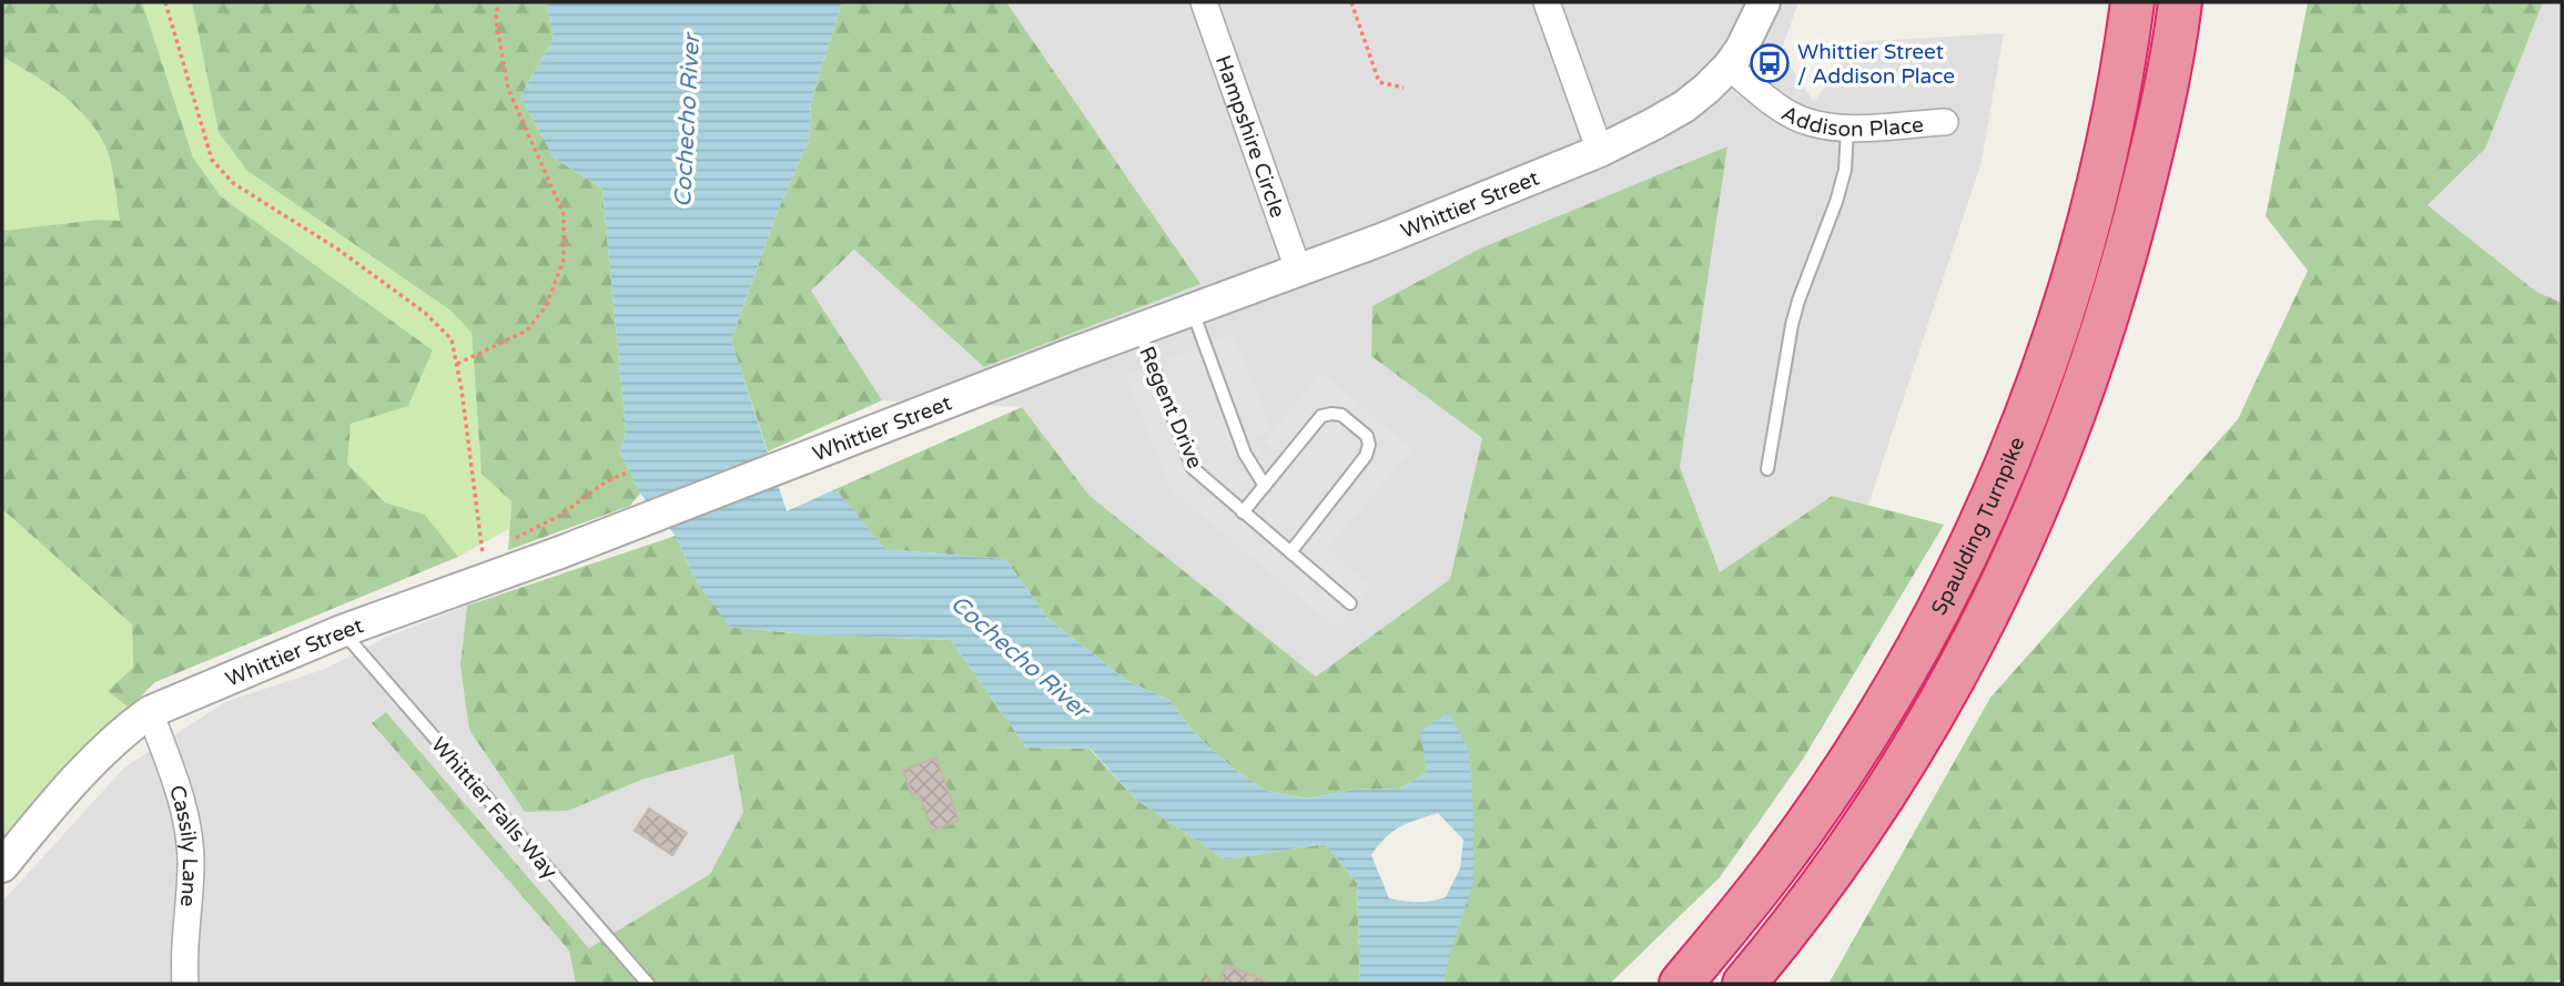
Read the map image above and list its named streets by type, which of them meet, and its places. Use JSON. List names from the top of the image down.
{
  "streets": {
    "highway": ["Spaulding Turnpike"],
    "street": [
      "Addison Place",
      "Hampshire Circle",
      "Whittier Street",
      "Cassily Lane"
    ],
    "lane": ["Regent Drive", "Whittier Falls Way"]
  },
  "crossings": [
    ["Addison Place", "Whittier Street"],
    ["Hampshire Circle", "Whittier Street"],
    ["Whittier Street", "Regent Drive"],
    ["Whittier Street", "Whittier Falls Way"],
    ["Whittier Street", "Cassily Lane"]
  ],
  "water": ["Cochecho River"],
  "places": {
    "bus stop": ["Whittier Street / Addison Place"]
  }
}
